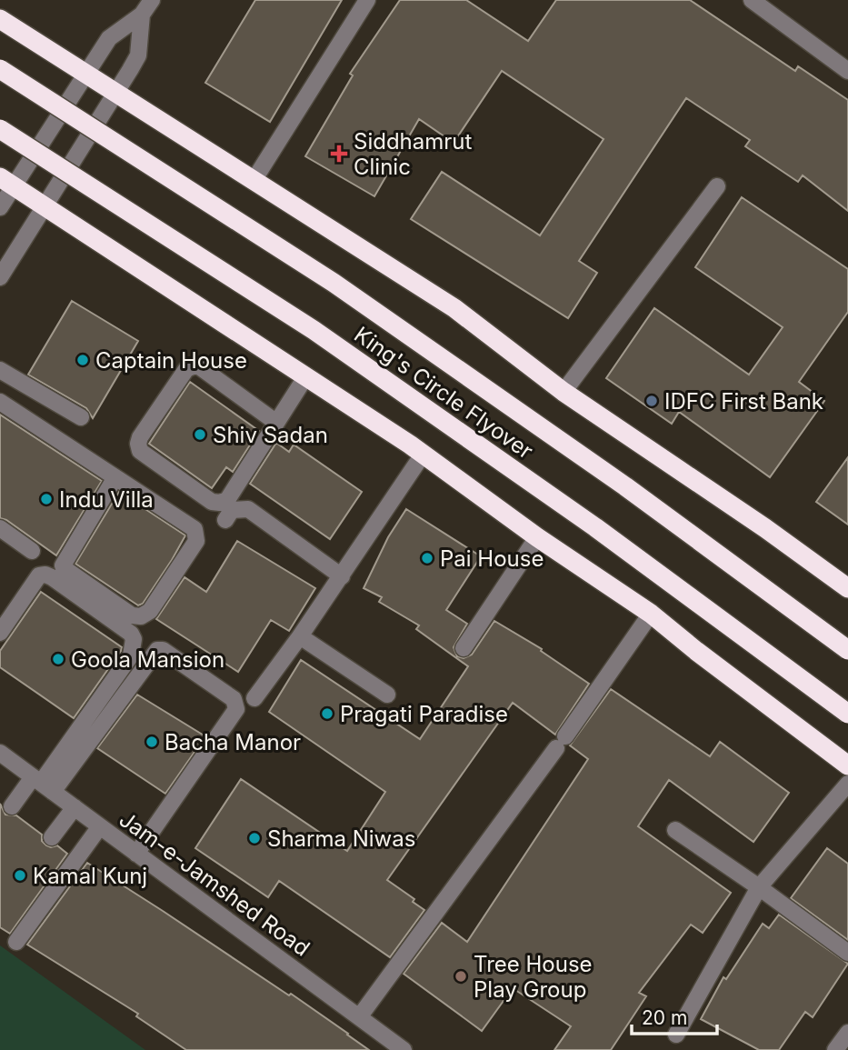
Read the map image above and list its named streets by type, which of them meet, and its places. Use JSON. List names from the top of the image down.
{
  "streets": {
    "highway": ["King's Circle Flyover"],
    "street": ["Jam-e-Jamshed Road"]
  },
  "places": {
    "health": ["Siddhamrut Clinic"],
    "other": [
      "Captain House",
      "IDFC First Bank",
      "Shiv Sadan",
      "Indu Villa",
      "Pai House",
      "Goola Mansion",
      "Pragati Paradise",
      "Bacha Manor",
      "Sharma Niwas",
      "Kamal Kunj",
      "Tree House Play Group"
    ]
  },
  "scale_bar": "20 m"
}
